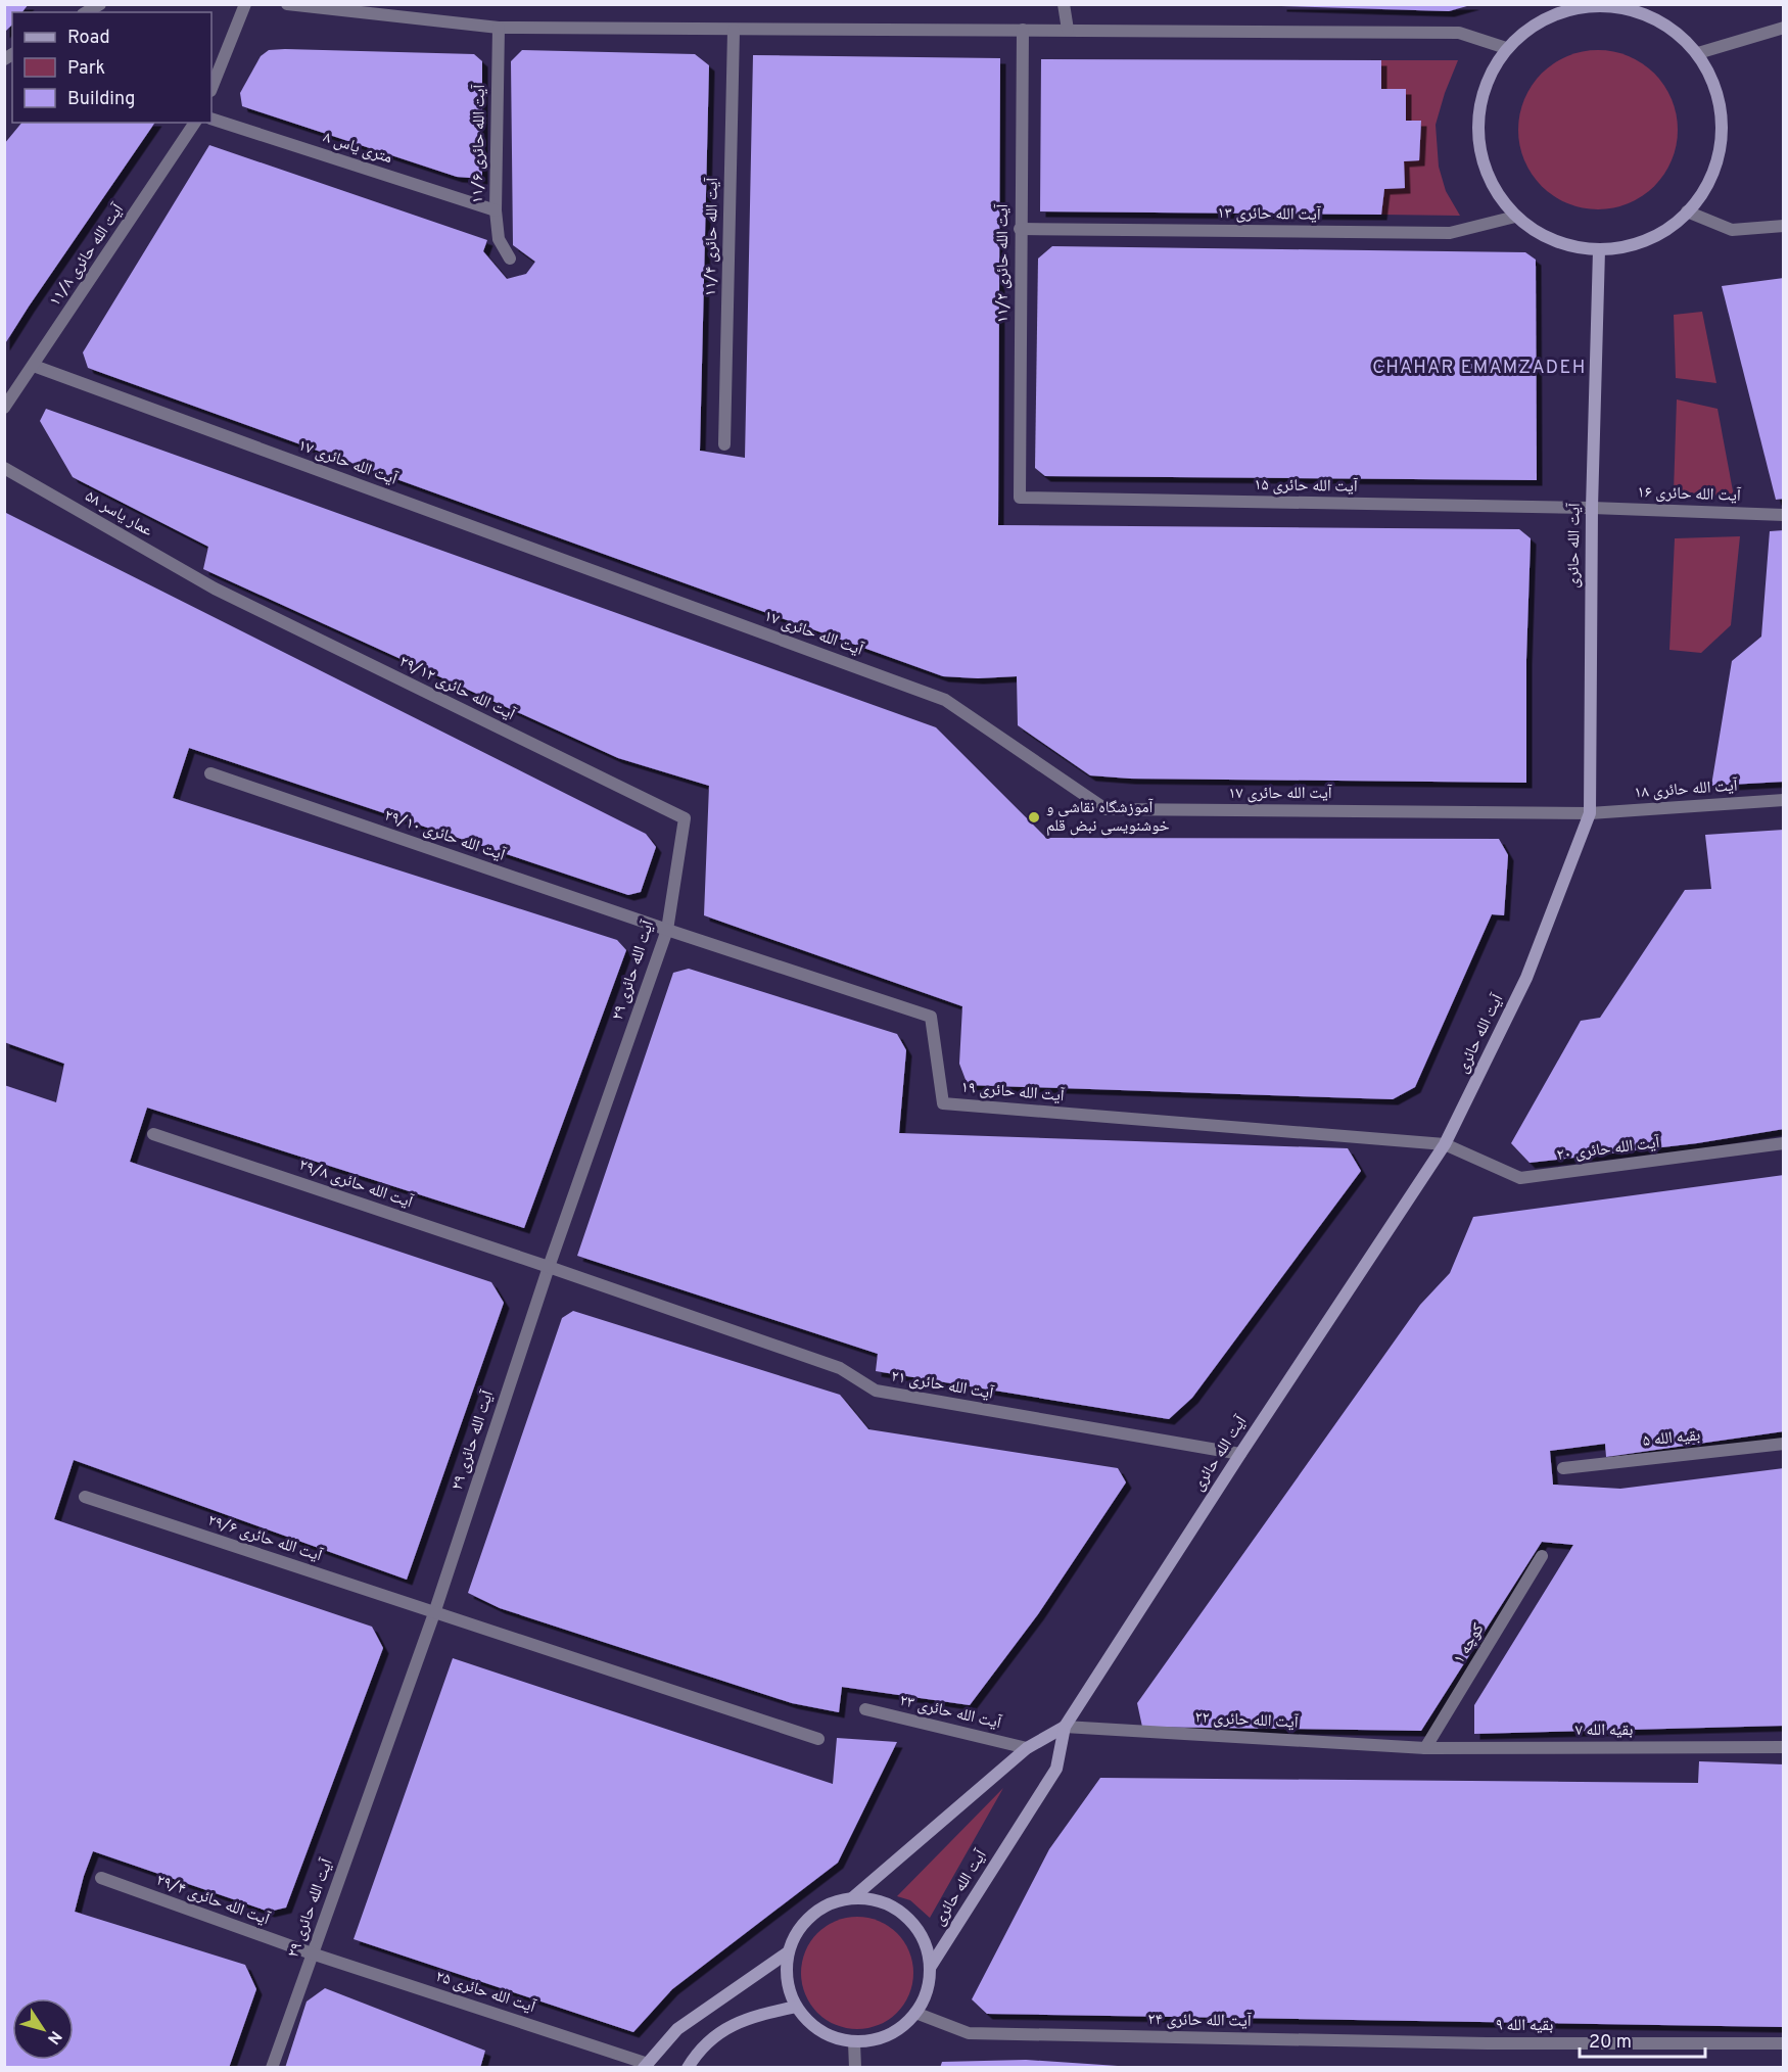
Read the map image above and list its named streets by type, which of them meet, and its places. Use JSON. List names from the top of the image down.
{
  "streets": {
    "main road": ["آیت الله حائری"],
    "street": [
      "آیت الله حائری ۱۱/۶",
      "۸ متری یاس",
      "آیت الله حائری ۱۳",
      "آیت الله حائری ۱۱/۴",
      "آیت الله حائری ۱۱/۸",
      "آیت الله حائری ۱۱/۲",
      "آیت الله حائری ۱۷",
      "آیت الله حائری ۱۵",
      "آیت الله حائری ۱۶",
      "عمار یاسر ۵۸",
      "آیت الله حائری ۲۹/۱۲",
      "آیت الله حائری ۱۸",
      "آیت الله حائری ۲۹/۱۰",
      "آیت الله حائری ۲۹",
      "آیت الله حائری ۱۹",
      "آیت الله حائری ۲۰",
      "آیت الله حائری ۲۹/۸",
      "آیت الله حائری ۲۱",
      "بقیه الله ۵",
      "آیت الله حائری ۲۹/۶",
      "کوچه ۱",
      "آیت الله حائری ۲۳",
      "آیت الله حائری ۲۲",
      "بقیه الله ۷",
      "آیت الله حائری ۲۹/۴",
      "آیت الله حائری ۲۵",
      "آیت الله حائری ۲۴",
      "بقیه الله ۹"
    ]
  },
  "crossings": [
    ["آیت الله حائری ۱۱/۶", "۸ متری یاس"],
    ["آیت الله حائری ۱۳", "آیت الله حائری ۱۱/۲"],
    ["آیت الله حائری ۱۱/۸", "آیت الله حائری ۱۷"],
    ["آیت الله حائری ۱۱/۲", "آیت الله حائری ۱۵"],
    ["آیت الله حائری ۱۷", "آیت الله حائری"],
    ["آیت الله حائری ۱۷", "آیت الله حائری ۱۸"],
    ["آیت الله حائری ۱۵", "آیت الله حائری ۱۶"],
    ["آیت الله حائری ۱۵", "آیت الله حائری"],
    ["آیت الله حائری ۱۶", "آیت الله حائری"],
    ["عمار یاسر ۵۸", "آیت الله حائری ۲۹/۱۲"],
    ["آیت الله حائری", "آیت الله حائری ۱۸"],
    ["آیت الله حائری", "آیت الله حائری ۱۹"],
    ["آیت الله حائری", "آیت الله حائری ۲۰"],
    ["آیت الله حائری", "آیت الله حائری ۲۱"],
    ["آیت الله حائری", "آیت الله حائری ۲۳"],
    ["آیت الله حائری", "آیت الله حائری ۲۲"],
    ["آیت الله حائری", "آیت الله حائری ۲۴"],
    ["آیت الله حائری ۲۹/۱۲", "آیت الله حائری ۲۹"],
    ["آیت الله حائری ۲۹/۱۰", "آیت الله حائری ۲۹"],
    ["آیت الله حائری ۲۹/۱۰", "آیت الله حائری ۱۹"],
    ["آیت الله حائری ۲۹", "آیت الله حائری ۱۹"],
    ["آیت الله حائری ۲۹", "آیت الله حائری ۲۹/۸"],
    ["آیت الله حائری ۲۹", "آیت الله حائری ۲۱"],
    ["آیت الله حائری ۲۹", "آیت الله حائری ۲۹/۶"],
    ["آیت الله حائری ۲۹", "آیت الله حائری ۲۹/۴"],
    ["آیت الله حائری ۲۹", "آیت الله حائری ۲۵"],
    ["آیت الله حائری ۱۹", "آیت الله حائری ۲۰"],
    ["آیت الله حائری ۲۹/۸", "آیت الله حائری ۲۱"],
    ["کوچه ۱", "آیت الله حائری ۲۲"],
    ["کوچه ۱", "بقیه الله ۷"],
    ["آیت الله حائری ۲۲", "بقیه الله ۷"],
    ["آیت الله حائری ۲۹/۴", "آیت الله حائری ۲۵"],
    ["آیت الله حائری ۲۴", "بقیه الله ۹"]
  ],
  "districts": ["CHAHAR EMAMZADEH"],
  "places": ["آموزشگاه نقاشی و خوشنویسی نبض قلم"],
  "legend": ["Road", "Park", "Building"],
  "scale_bar": "20 m",
  "north": "bottom right"
}
